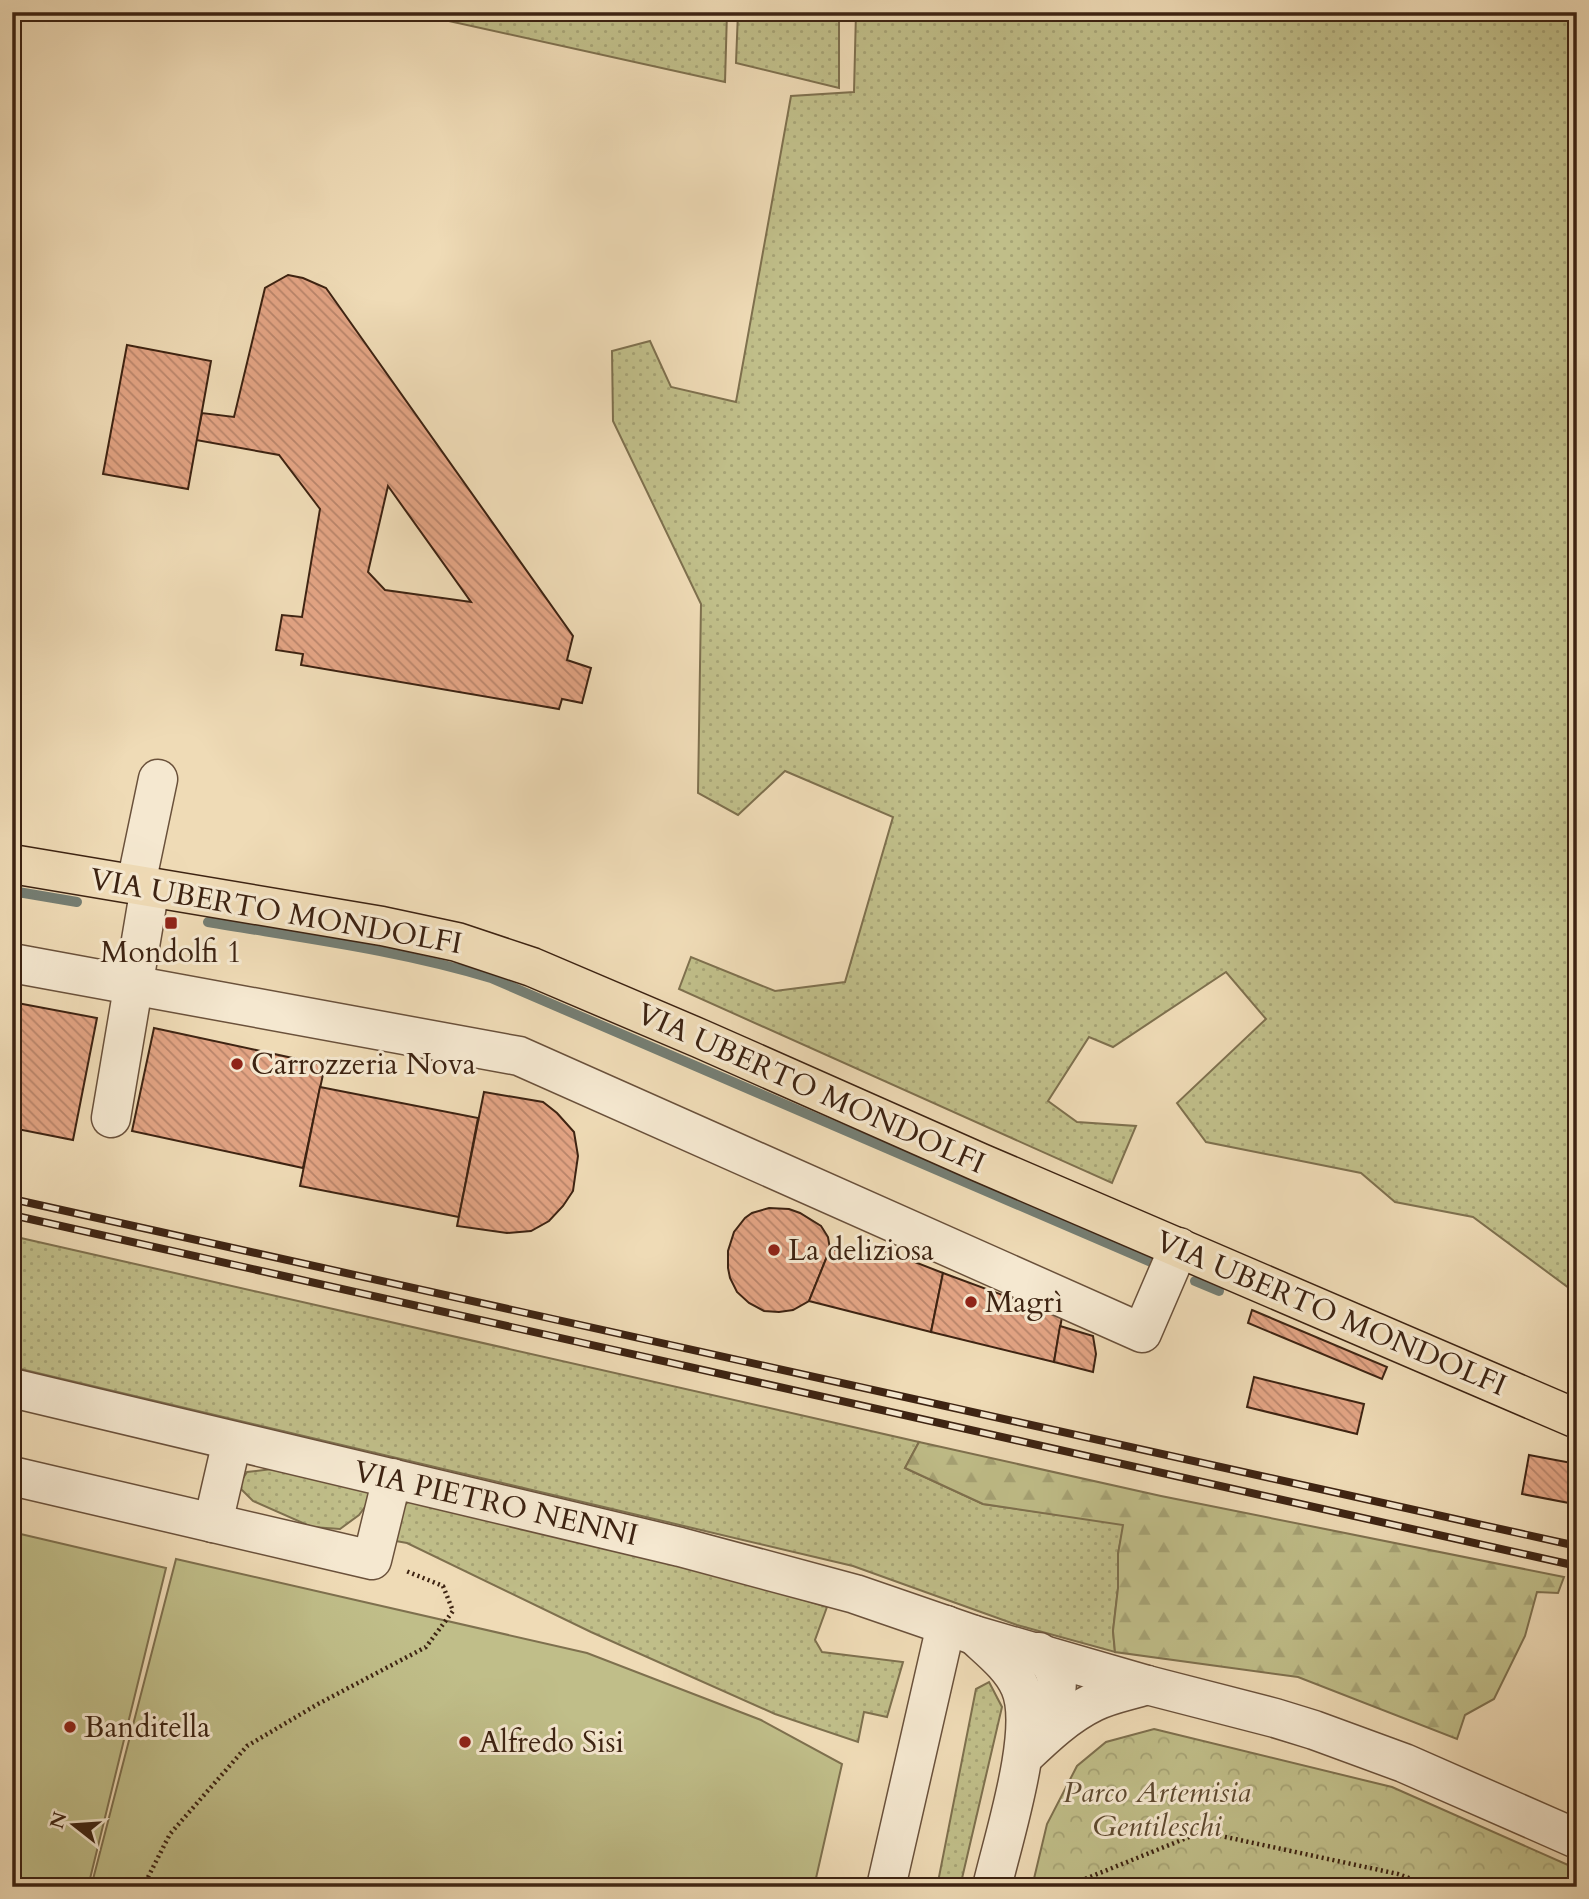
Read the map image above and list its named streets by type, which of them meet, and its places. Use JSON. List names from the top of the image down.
{
  "streets": {
    "main road": ["VIA UBERTO MONDOLFI"],
    "street": ["VIA PIETRO NENNI"]
  },
  "parks": ["Parco Artemisia Gentileschi"],
  "places": {
    "transit": ["Mondolfi 1"],
    "other": [
      "Carrozzeria Nova",
      "La deliziosa",
      "Magrì",
      "Banditella",
      "Alfredo Sisi"
    ]
  },
  "north": "left"
}
